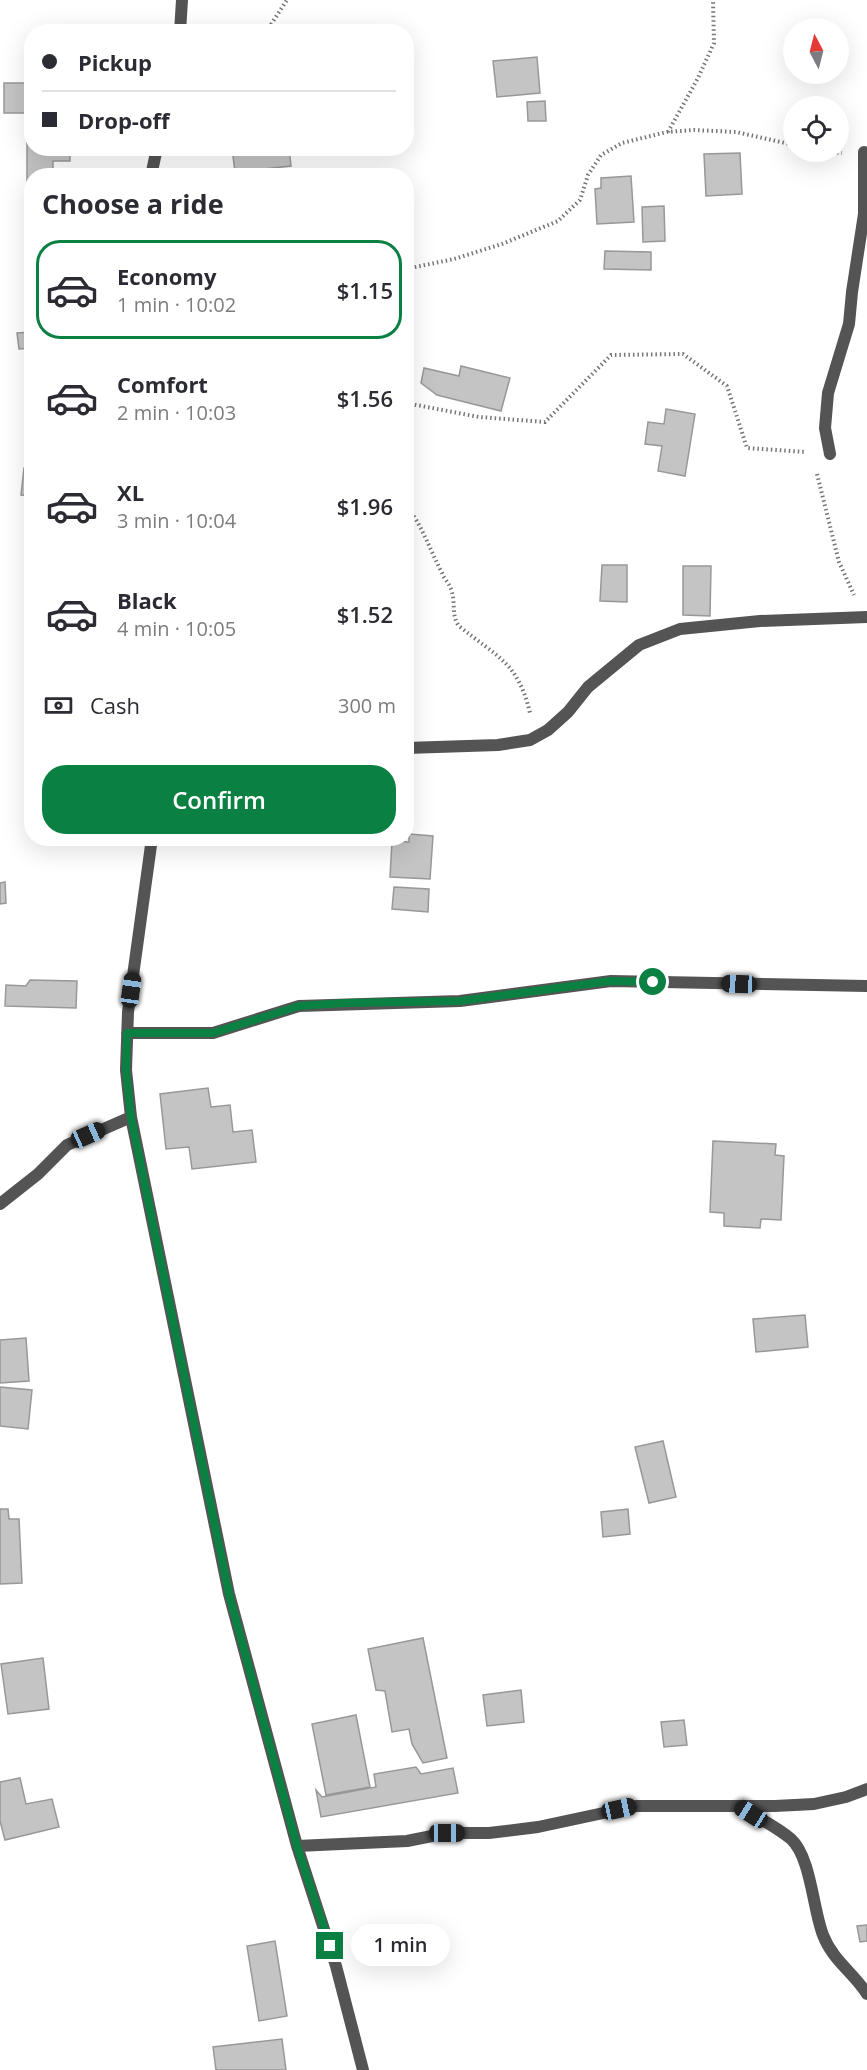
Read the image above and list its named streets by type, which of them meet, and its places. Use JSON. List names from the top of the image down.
{
  "north": "top",
  "page": {
    "banner": ["Pickup", "Drop-off"],
    "heading": "Choose a ride",
    "list": [
      {
        "name": "Economy",
        "note": "1 min · 10:02",
        "value": "$1.15"
      },
      {
        "name": "Comfort",
        "note": "2 min · 10:03",
        "value": "$1.56"
      },
      {
        "name": "XL",
        "note": "3 min · 10:04",
        "value": "$1.96"
      },
      {
        "name": "Black",
        "note": "4 min · 10:05",
        "value": "$1.52"
      }
    ],
    "pay": ["Cash", "300 m"],
    "buttons": "Confirm",
    "bubble": "1 min"
  }
}
